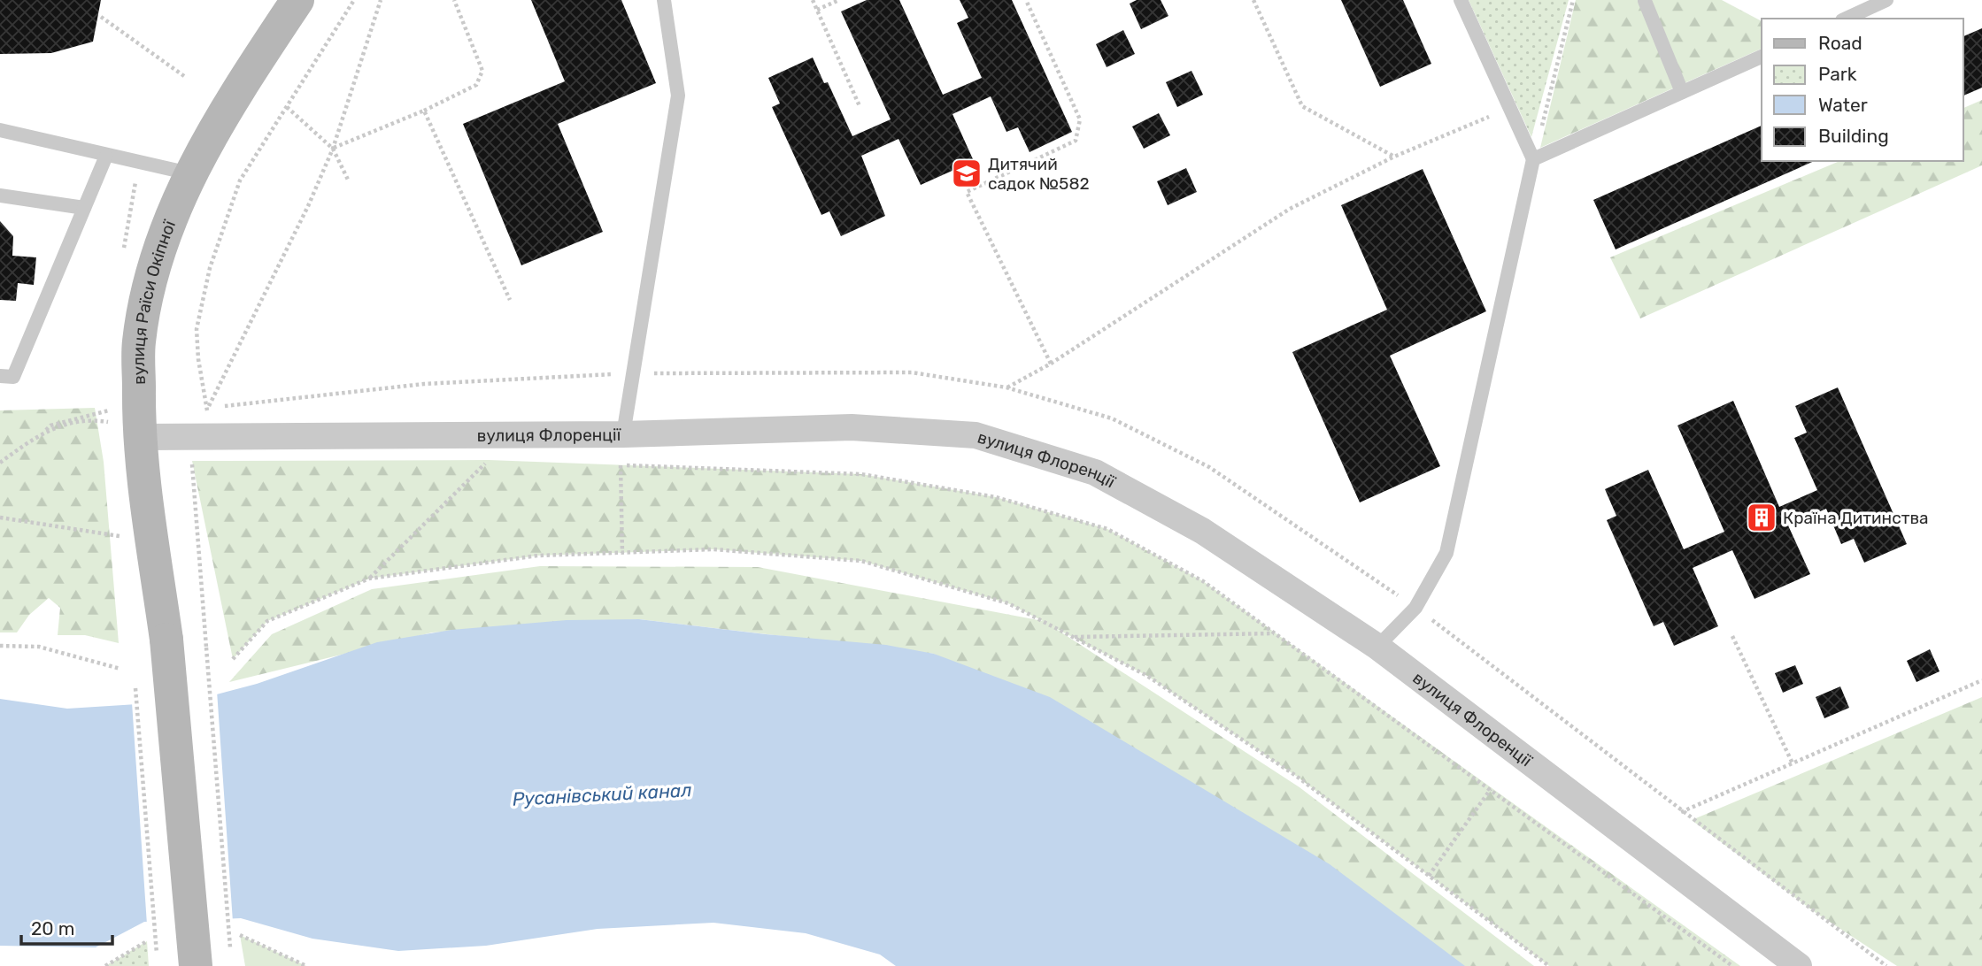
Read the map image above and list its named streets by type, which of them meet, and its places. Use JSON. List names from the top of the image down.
{
  "streets": {
    "main road": ["вулиця Раїси Окіпної"],
    "street": ["вулиця Флоренції"]
  },
  "crossings": [
    ["вулиця Раїси Окіпної", "вулиця Флоренції"]
  ],
  "water": ["Русанівський канал"],
  "places": {
    "school or university": ["Дитячий садок №582"],
    "building": ["Країна Дитинства"]
  },
  "legend": [
    "Road",
    "Park",
    "Water",
    "Building"
  ],
  "scale_bar": "20 m"
}
